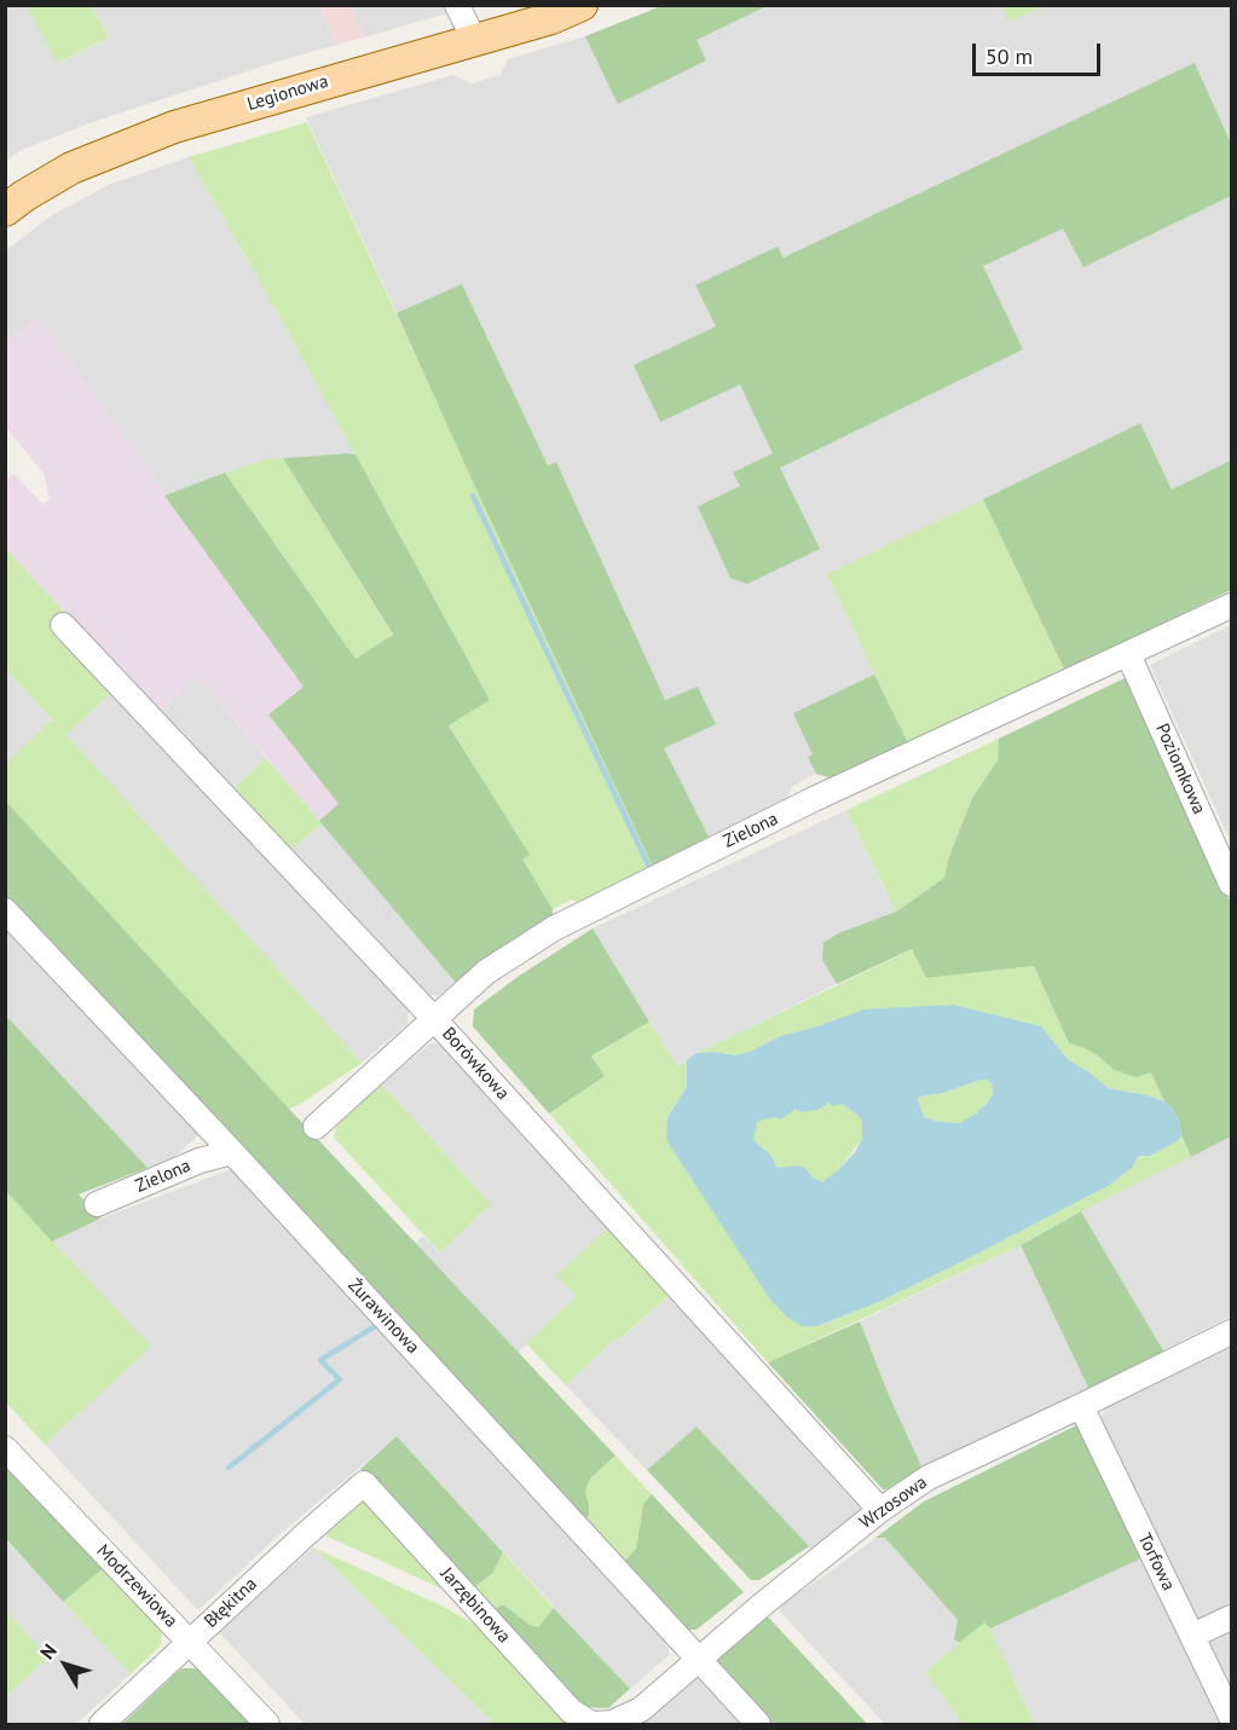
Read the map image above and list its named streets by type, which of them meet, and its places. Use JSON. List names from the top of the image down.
{
  "streets": {
    "main road": ["Legionowa"],
    "street": [
      "Poziomkowa",
      "Zielona",
      "Borówkowa",
      "Żurawinowa",
      "Wrzosowa",
      "Torfowa",
      "Modrzewiowa",
      "Błękitna",
      "Jarzębinowa"
    ]
  },
  "crossings": [
    ["Poziomkowa", "Zielona"],
    ["Zielona", "Borówkowa"],
    ["Zielona", "Żurawinowa"],
    ["Borówkowa", "Wrzosowa"],
    ["Żurawinowa", "Wrzosowa"],
    ["Wrzosowa", "Torfowa"],
    ["Wrzosowa", "Jarzębinowa"],
    ["Modrzewiowa", "Błękitna"],
    ["Błękitna", "Jarzębinowa"]
  ],
  "scale_bar": "50 m",
  "north": "top left"
}
